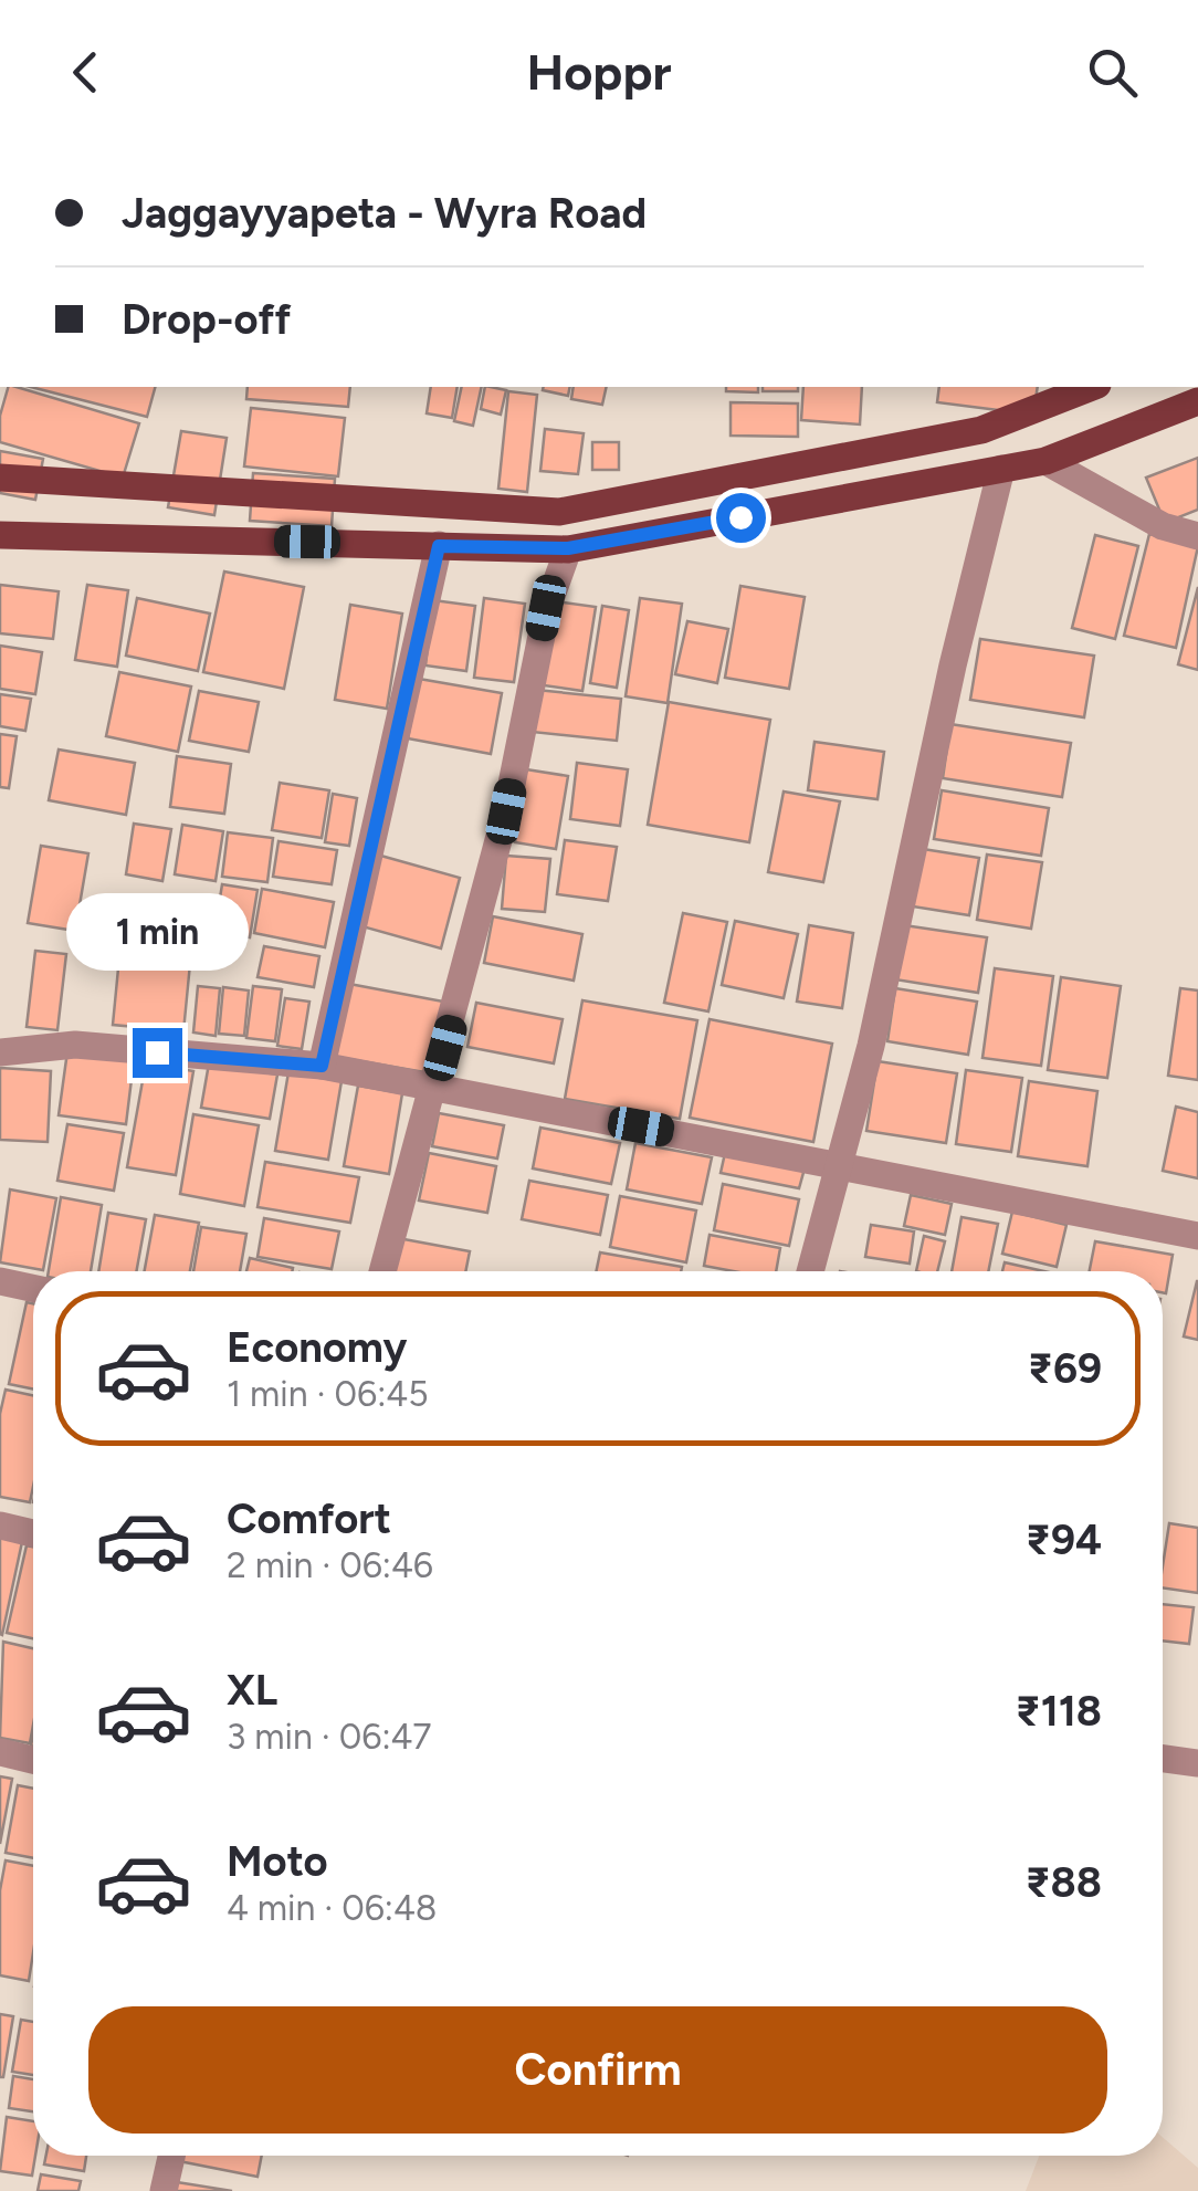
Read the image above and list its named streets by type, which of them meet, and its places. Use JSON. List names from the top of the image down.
{
  "page": {
    "header": "Hoppr",
    "banner": ["Jaggayyapeta - Wyra Road", "Drop-off"],
    "bubble": "1 min",
    "list": [
      {
        "name": "Economy",
        "note": "1 min · 06:45",
        "value": "₹69"
      },
      {
        "name": "Comfort",
        "note": "2 min · 06:46",
        "value": "₹94"
      },
      {
        "name": "XL",
        "note": "3 min · 06:47",
        "value": "₹118"
      },
      {
        "name": "Moto",
        "note": "4 min · 06:48",
        "value": "₹88"
      }
    ],
    "buttons": "Confirm"
  }
}
